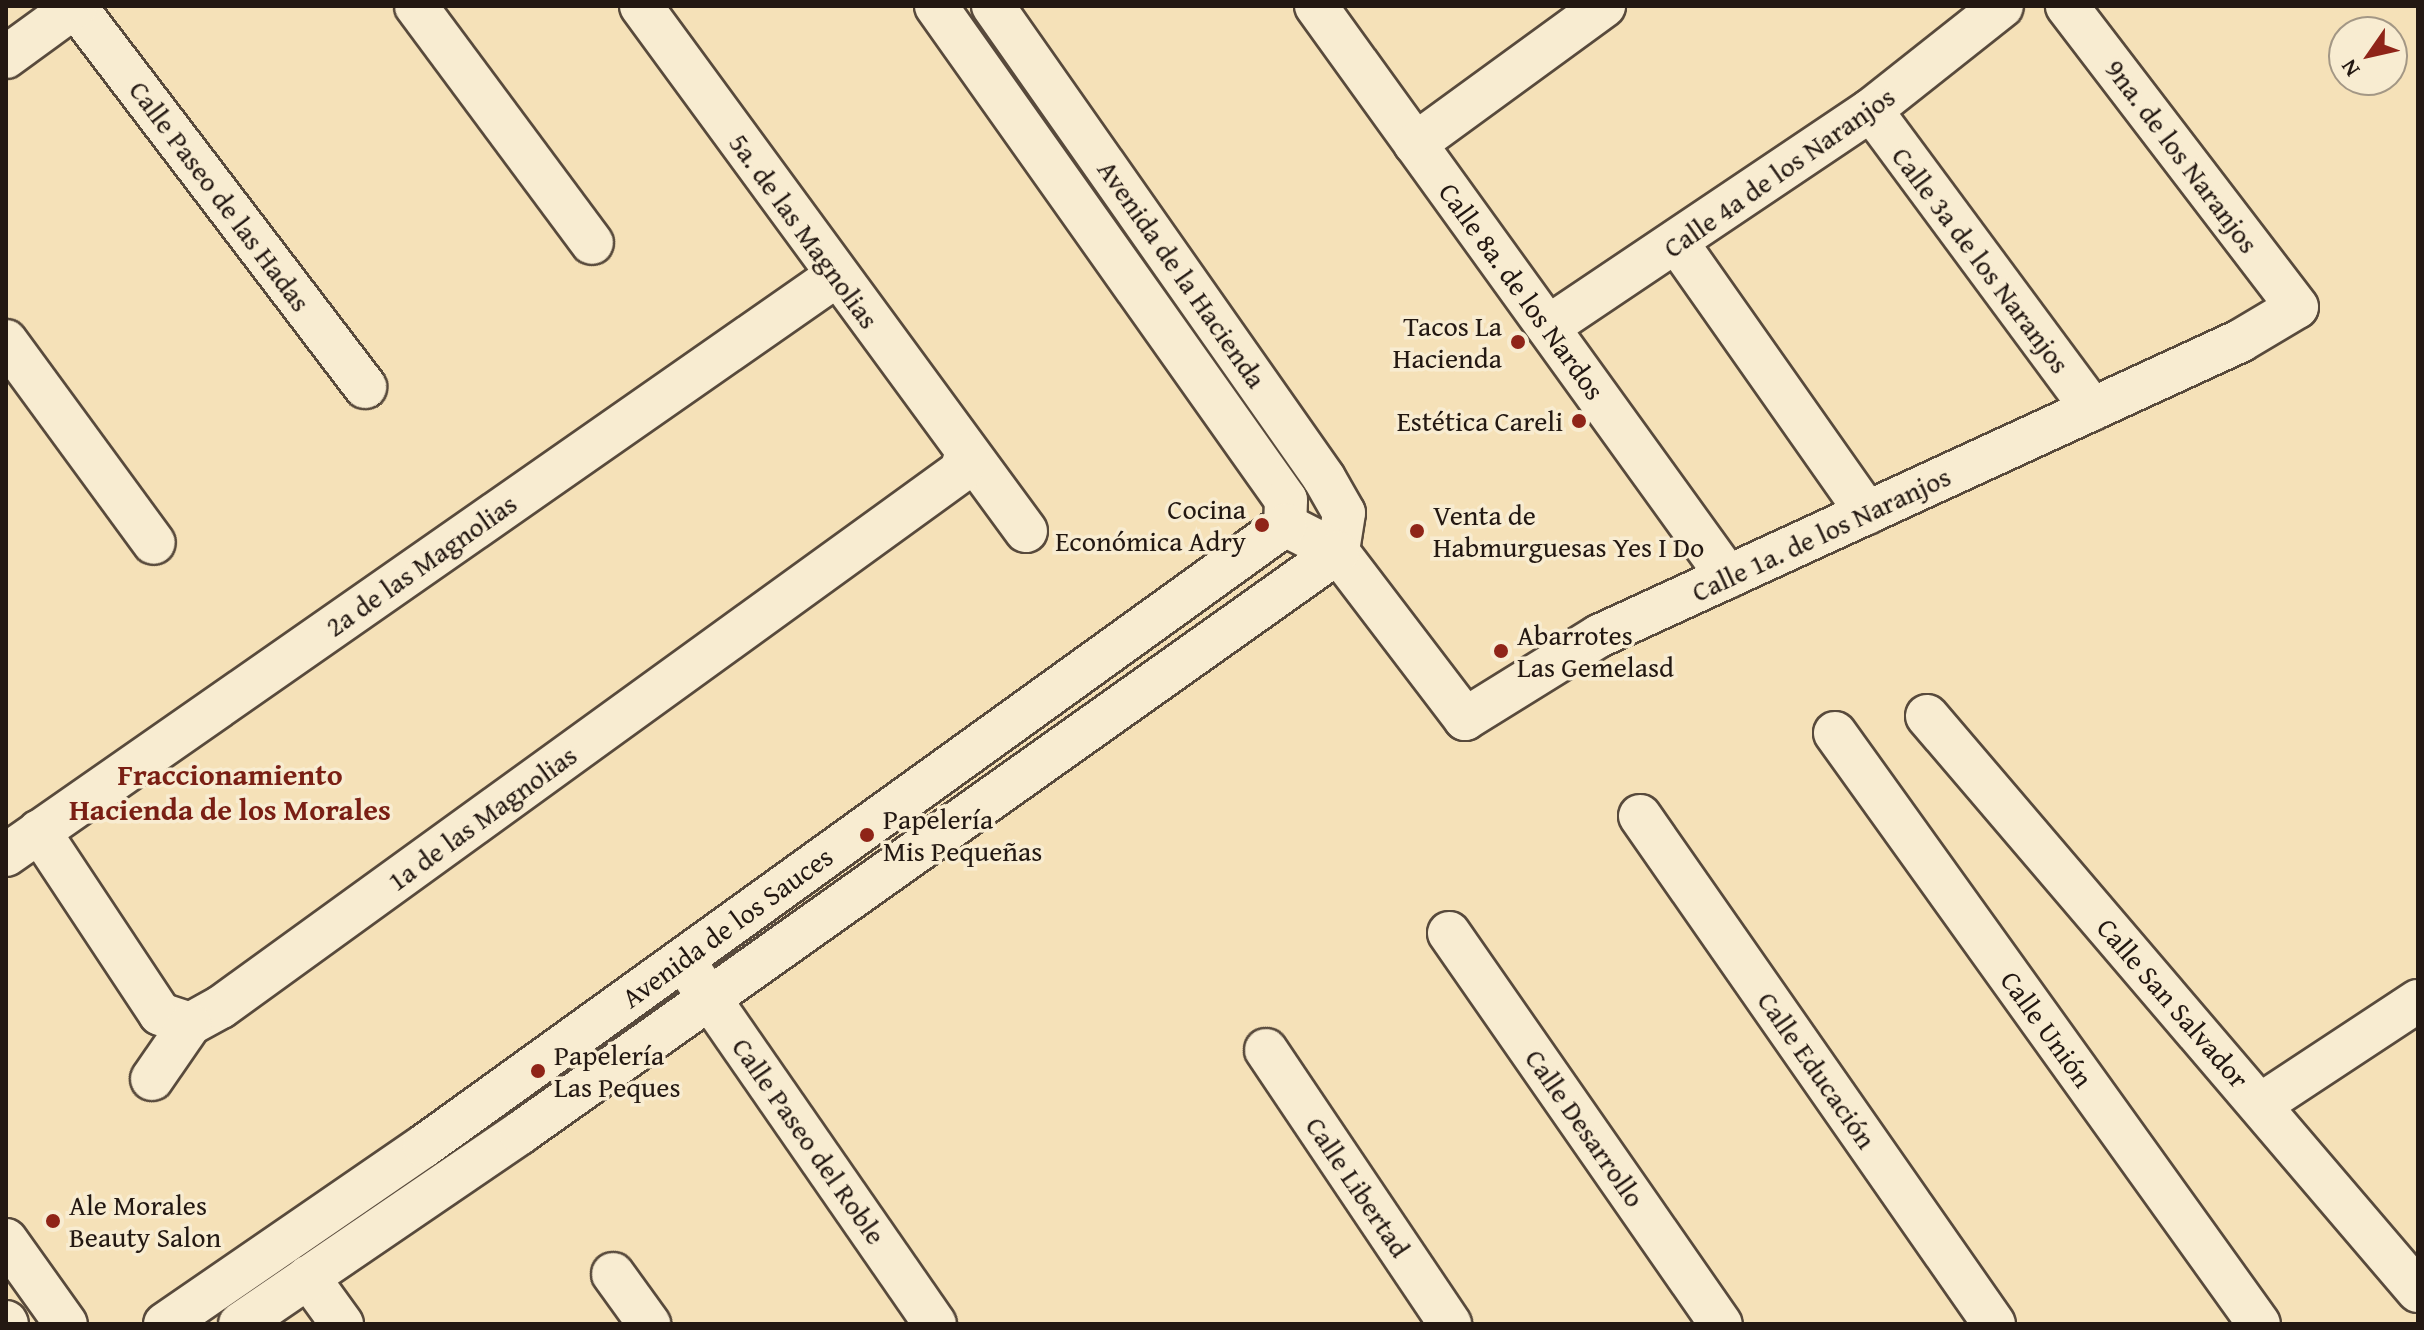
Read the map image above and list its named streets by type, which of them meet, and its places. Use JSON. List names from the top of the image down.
{
  "streets": {
    "street": [
      "9na. de los Naranjos",
      "Calle 4a de los Naranjos",
      "Calle Paseo de las Hadas",
      "5a. de las Magnolias",
      "Calle 3a de los Naranjos",
      "Avenida de la Hacienda",
      "Calle 8a. de los Nardos",
      "Calle 1a. de los Naranjos",
      "2a de las Magnolias",
      "1a de las Magnolias",
      "Avenida de los Sauces",
      "Calle San Salvador",
      "Calle Unión",
      "Calle Educación",
      "Calle Desarrollo",
      "Calle Paseo del Roble",
      "Calle Libertad"
    ]
  },
  "crossings": [
    ["9na. de los Naranjos", "Calle 1a. de los Naranjos"],
    ["Calle 4a de los Naranjos", "Calle 3a de los Naranjos"],
    ["Calle 4a de los Naranjos", "Calle 8a. de los Nardos"],
    ["5a. de las Magnolias", "2a de las Magnolias"],
    ["5a. de las Magnolias", "1a de las Magnolias"],
    ["Calle 3a de los Naranjos", "Calle 1a. de los Naranjos"],
    ["Avenida de la Hacienda", "Calle 1a. de los Naranjos"],
    ["Avenida de la Hacienda", "Avenida de los Sauces"],
    ["Calle 8a. de los Nardos", "Calle 1a. de los Naranjos"],
    ["Calle 1a. de los Naranjos", "Avenida de los Sauces"],
    ["Avenida de los Sauces", "Calle Paseo del Roble"]
  ],
  "districts": ["Fraccionamiento Hacienda de los Morales"],
  "places": [
    "Tacos La Hacienda",
    "Estética Careli",
    "Cocina Económica Adry",
    "Venta de Habmurguesas Yes I Do",
    "Abarrotes Las Gemelasd",
    "Papelería Mis Pequeñas",
    "Papelería Las Peques",
    "Ale Morales Beauty Salon"
  ],
  "north": "bottom left"
}
